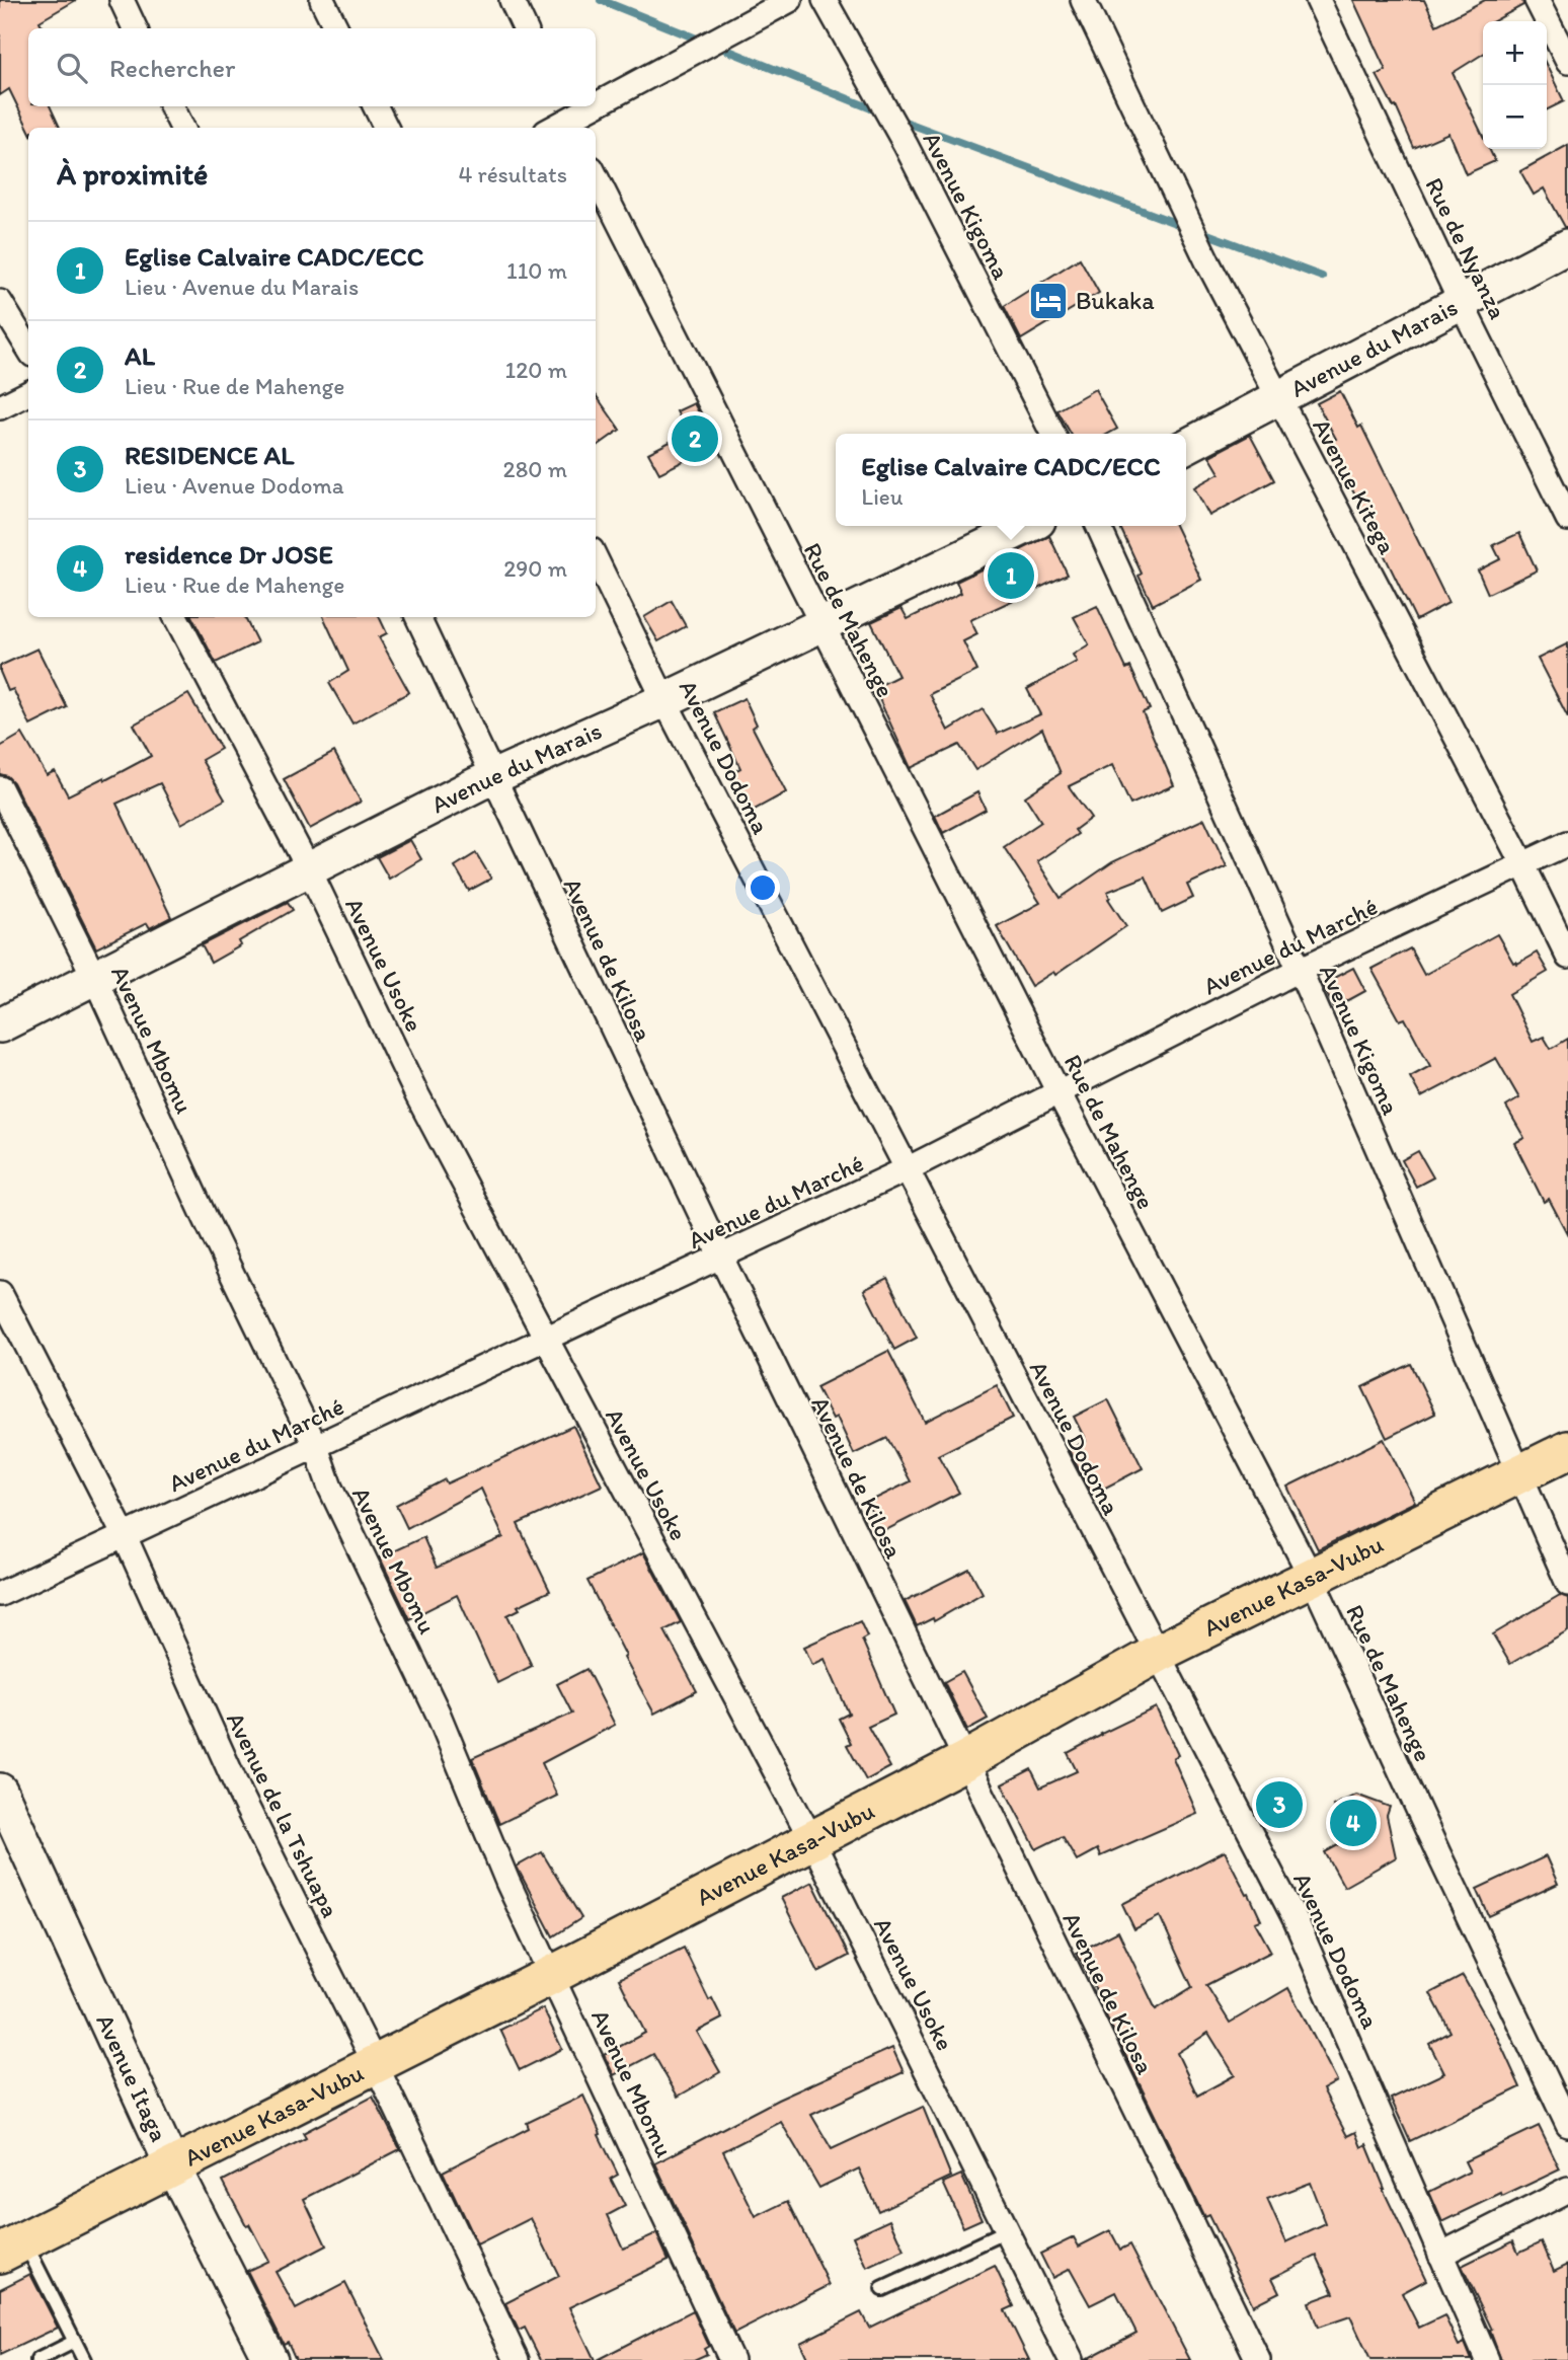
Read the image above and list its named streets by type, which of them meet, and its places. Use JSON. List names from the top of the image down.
{
  "streets": {
    "main road": ["Avenue Kasa-Vubu"],
    "street": [
      "Avenue Kigoma",
      "Rue de Nyanza",
      "Avenue du Marais",
      "Avenue Kitega",
      "Rue de Mahenge",
      "Avenue Dodoma",
      "Avenue du Marché",
      "Avenue de Kilosa",
      "Avenue Usoke",
      "Avenue Mbomu",
      "Avenue de la Tshuapa",
      "Avenue Itaga"
    ]
  },
  "crossings": [
    ["Avenue Kigoma", "Avenue du Marché"],
    ["Avenue Kigoma", "Avenue Kasa-Vubu"],
    ["Rue de Nyanza", "Avenue du Marais"],
    ["Avenue du Marais", "Avenue Kitega"],
    ["Avenue du Marais", "Rue de Mahenge"],
    ["Avenue du Marais", "Avenue Dodoma"],
    ["Avenue du Marais", "Avenue de Kilosa"],
    ["Avenue du Marais", "Avenue Usoke"],
    ["Avenue du Marais", "Avenue Mbomu"],
    ["Avenue Kitega", "Avenue du Marché"],
    ["Rue de Mahenge", "Avenue du Marché"],
    ["Rue de Mahenge", "Avenue Kasa-Vubu"],
    ["Avenue Dodoma", "Avenue du Marché"],
    ["Avenue Dodoma", "Avenue Kasa-Vubu"],
    ["Avenue du Marché", "Avenue de Kilosa"],
    ["Avenue du Marché", "Avenue Usoke"],
    ["Avenue du Marché", "Avenue Mbomu"],
    ["Avenue du Marché", "Avenue de la Tshuapa"],
    ["Avenue de Kilosa", "Avenue Kasa-Vubu"],
    ["Avenue Usoke", "Avenue Kasa-Vubu"],
    ["Avenue Mbomu", "Avenue Kasa-Vubu"],
    ["Avenue Kasa-Vubu", "Avenue de la Tshuapa"],
    ["Avenue Kasa-Vubu", "Avenue Itaga"]
  ],
  "places": {
    "hotel": ["Bukaka"]
  },
  "page": {
    "map_buttons": ["+", "−"],
    "search": "Rechercher",
    "heading": ["À proximité", "4 résultats"],
    "list": [
      {
        "mark": "1",
        "name": "Eglise Calvaire CADC/ECC",
        "note": "Lieu · Avenue du Marais",
        "value": "110 m"
      },
      {
        "mark": "2",
        "name": "AL",
        "note": "Lieu · Rue de Mahenge",
        "value": "120 m"
      },
      {
        "mark": "3",
        "name": "RESIDENCE AL",
        "note": "Lieu · Avenue Dodoma",
        "value": "280 m"
      },
      {
        "mark": "4",
        "name": "residence Dr JOSE",
        "note": "Lieu · Rue de Mahenge",
        "value": "290 m"
      }
    ],
    "pins": [
      "2",
      "1",
      "3",
      "4"
    ],
    "popup": ["Eglise Calvaire CADC/ECC", "Lieu"]
  }
}
